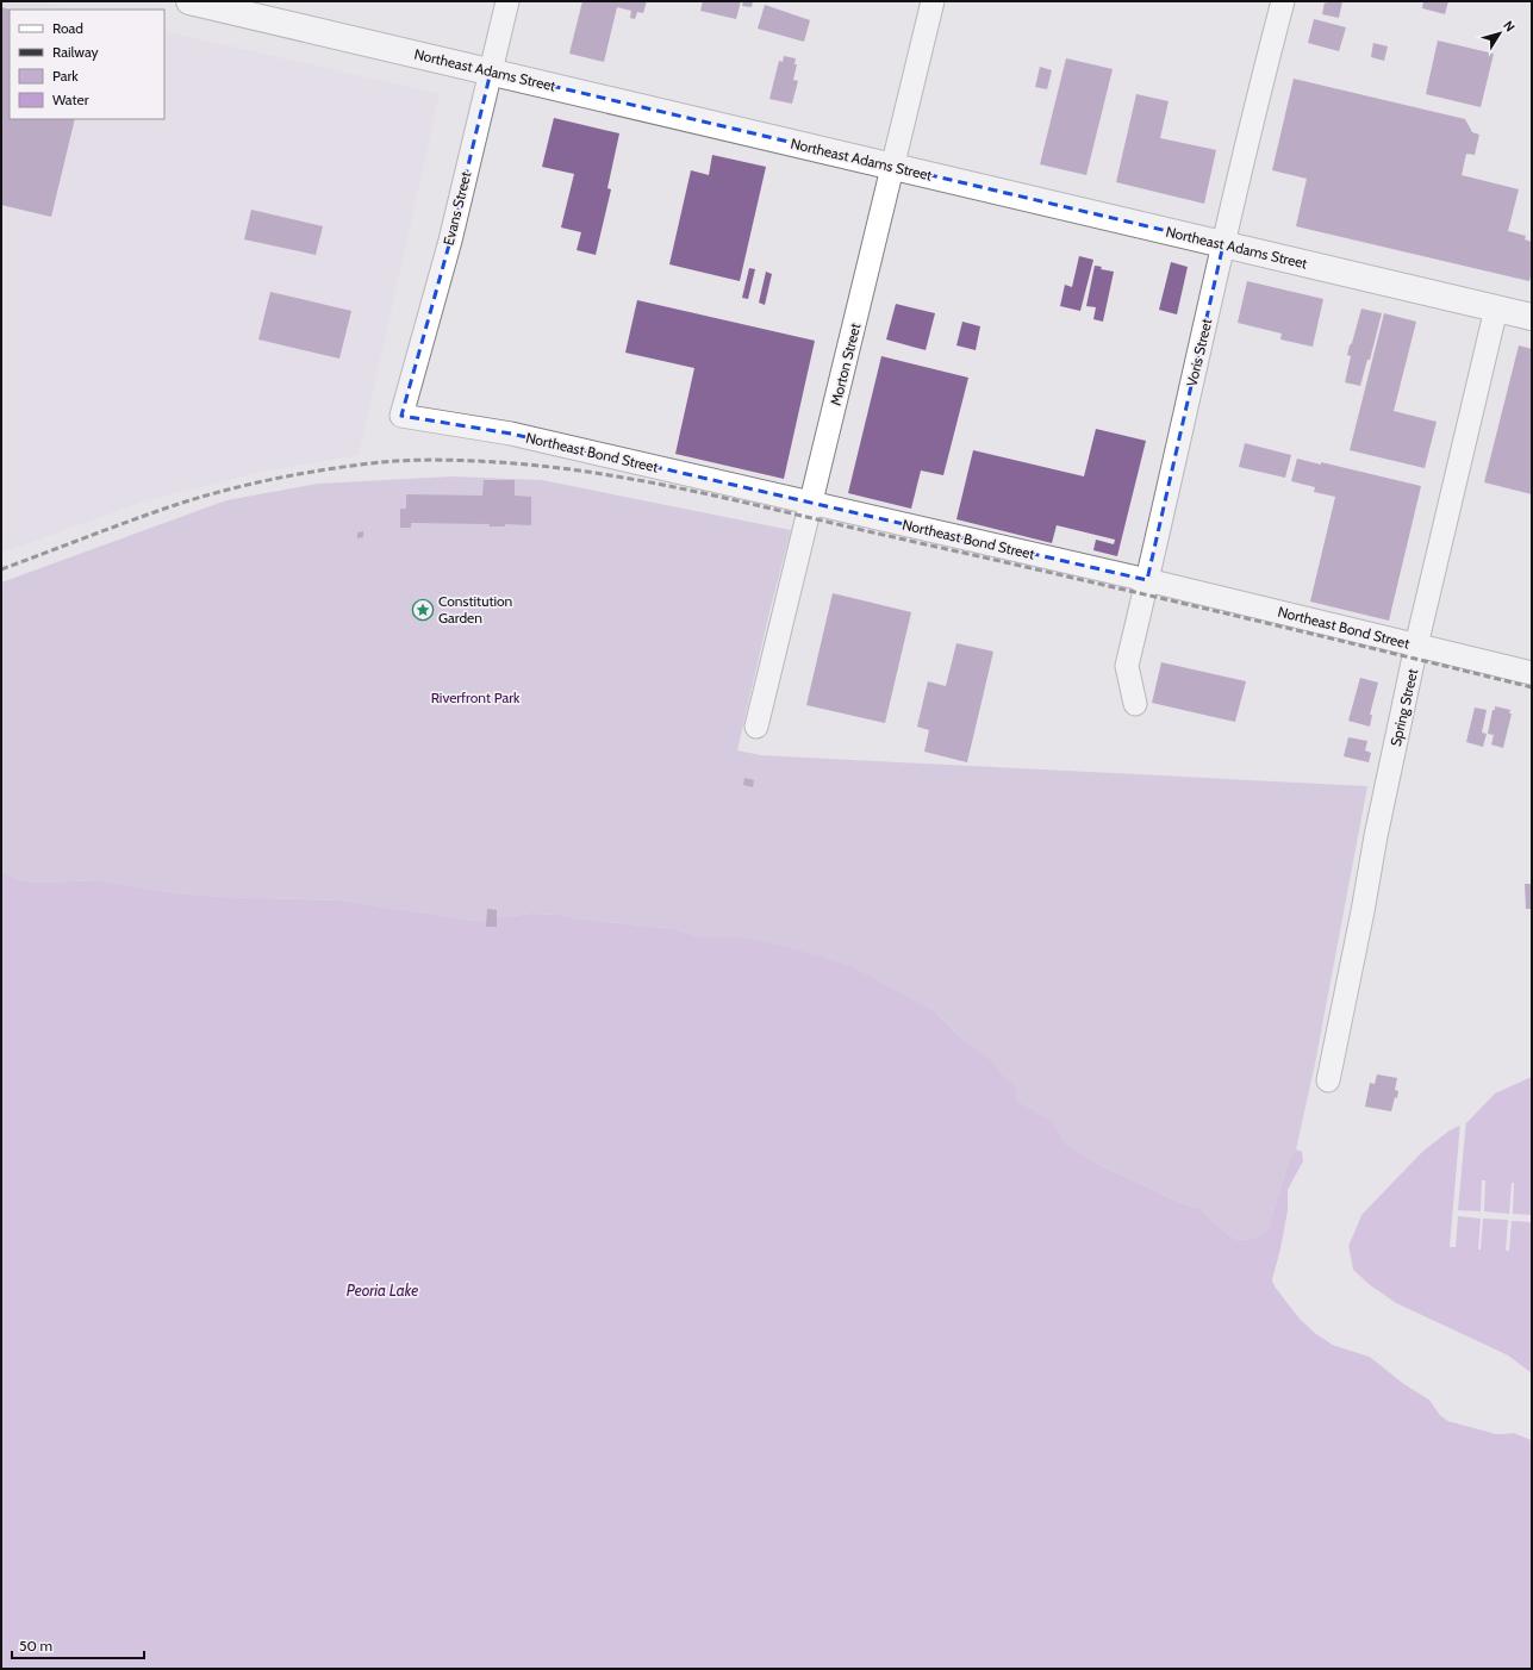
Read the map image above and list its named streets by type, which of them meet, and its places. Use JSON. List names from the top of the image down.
{
  "streets": {
    "main road": ["Northeast Adams Street"],
    "street": [
      "Evans Street",
      "Voris Street",
      "Morton Street",
      "Northeast Bond Street",
      "Spring Street"
    ]
  },
  "crossings": [
    ["Northeast Adams Street", "Evans Street"],
    ["Northeast Adams Street", "Voris Street"],
    ["Northeast Adams Street", "Morton Street"],
    ["Northeast Adams Street", "Spring Street"],
    ["Evans Street", "Northeast Bond Street"],
    ["Voris Street", "Northeast Bond Street"],
    ["Morton Street", "Northeast Bond Street"],
    ["Northeast Bond Street", "Spring Street"]
  ],
  "water": ["Peoria Lake"],
  "parks": ["Riverfront Park"],
  "places": {
    "place": ["Constitution Garden"]
  },
  "legend": [
    "Road",
    "Railway",
    "Park",
    "Water"
  ],
  "scale_bar": "50 m",
  "north": "top right"
}
